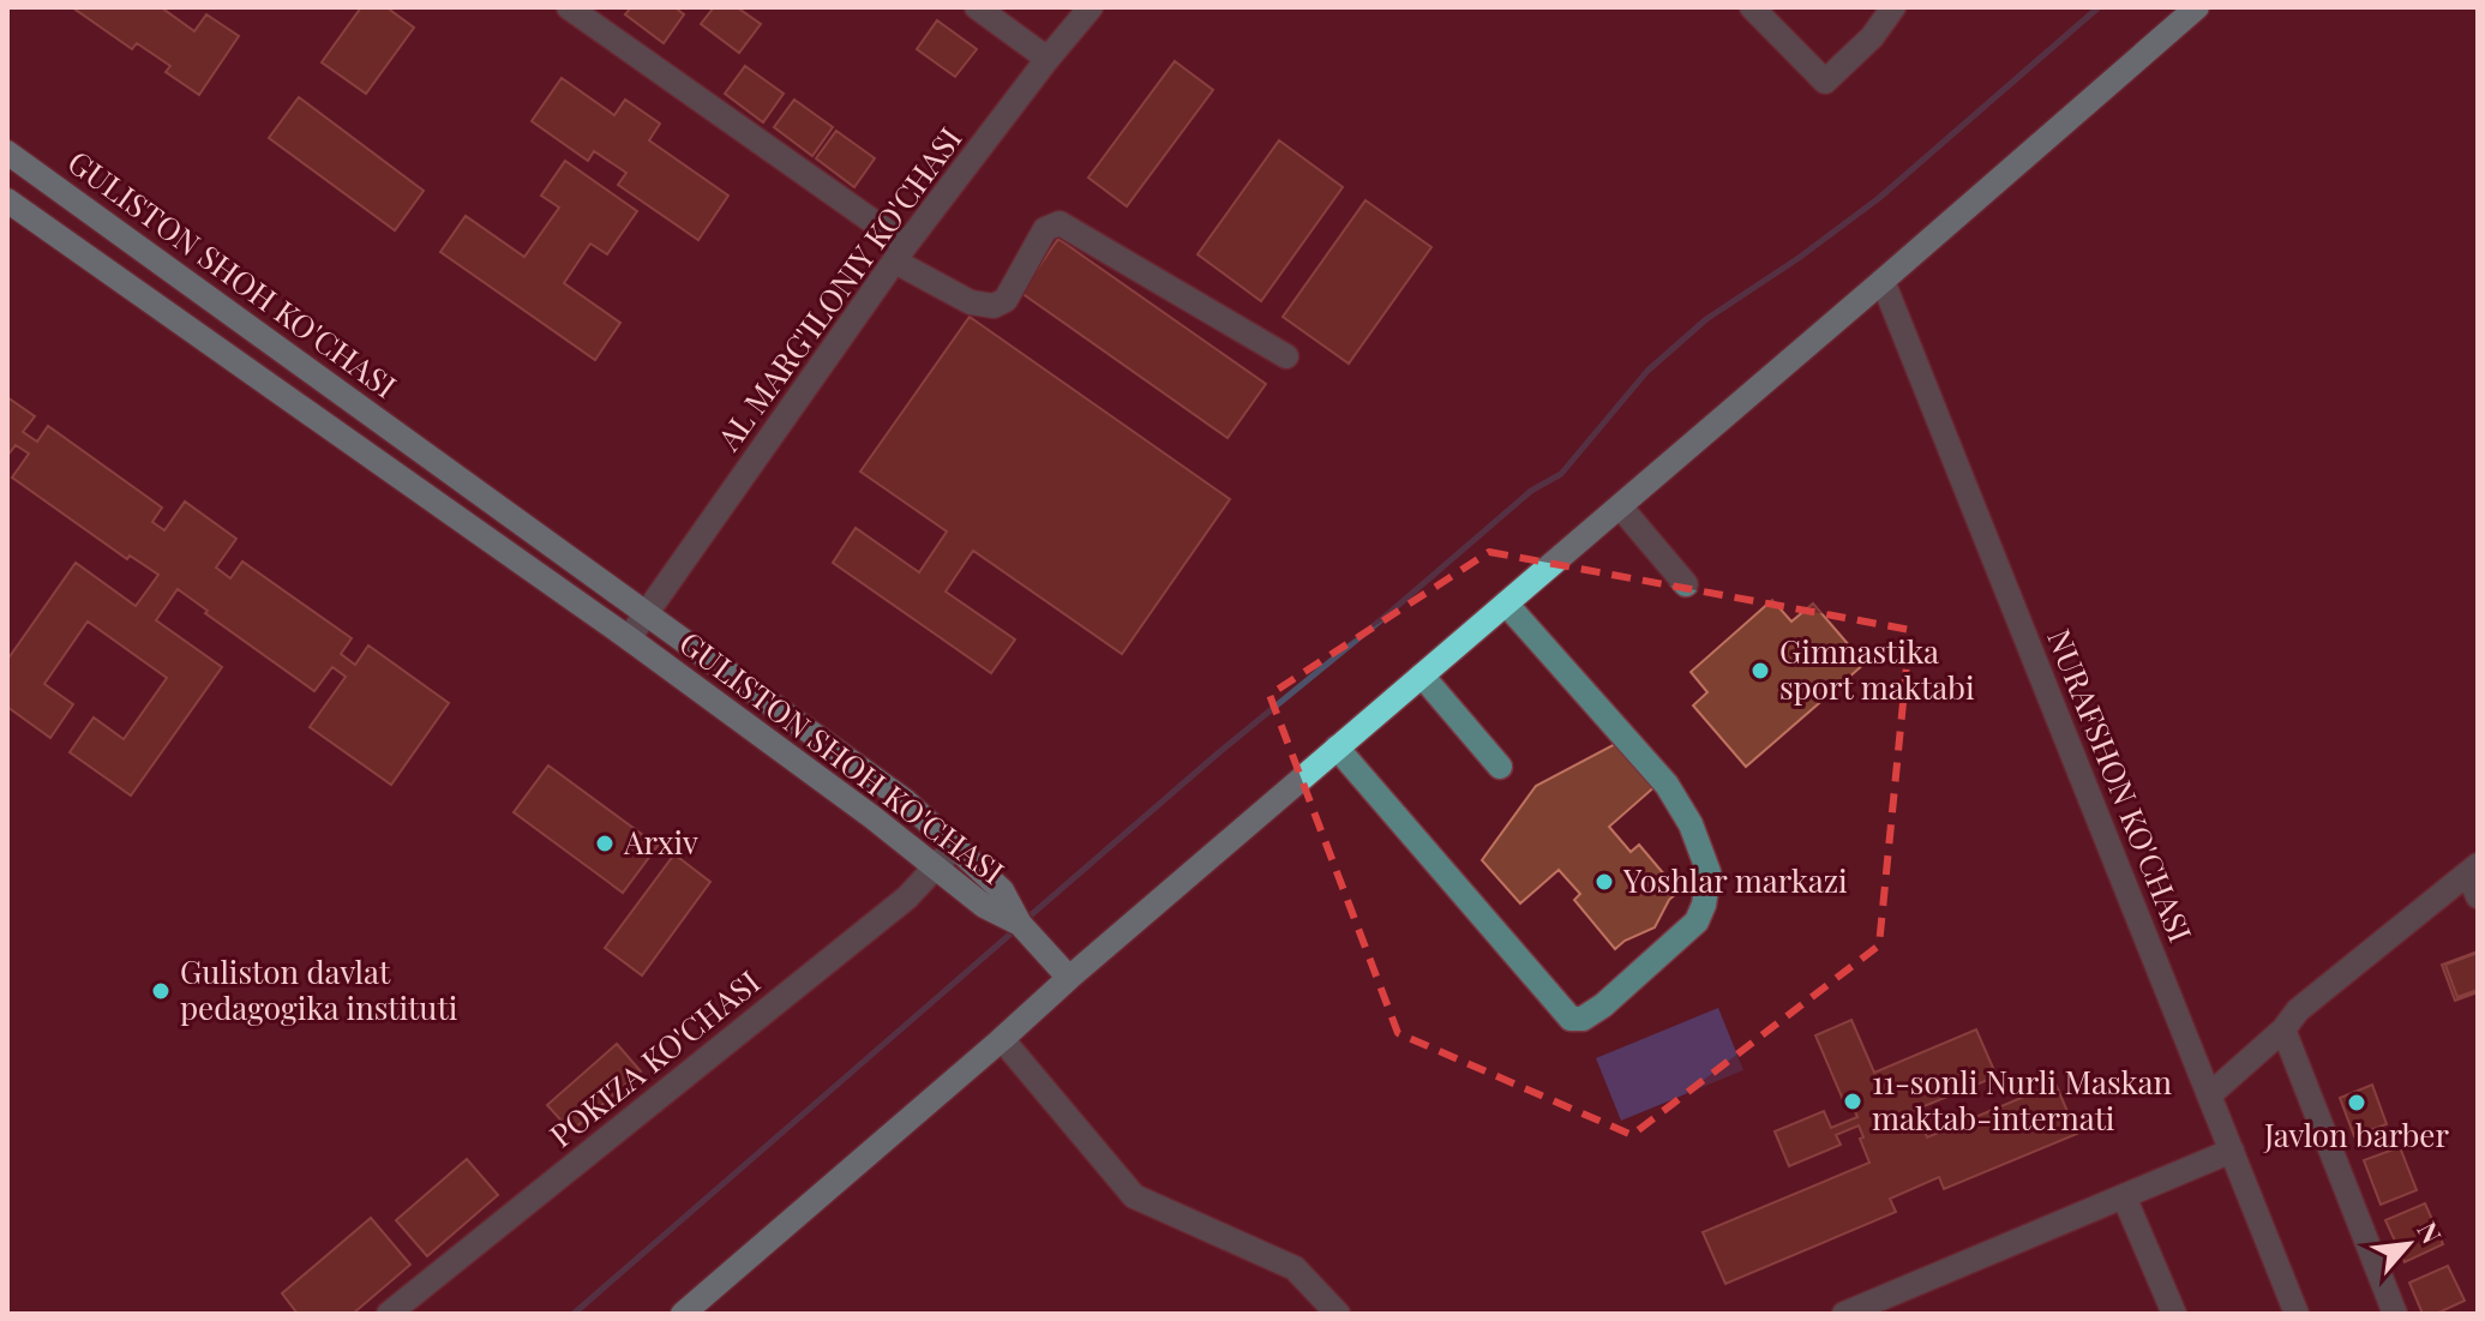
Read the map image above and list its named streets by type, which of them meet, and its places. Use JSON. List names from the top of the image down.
{
  "streets": {
    "main road": ["GULISTON SHOH KO'CHASI"],
    "street": ["AL MARG'ILONIY KO'CHASI", "NURAFSHON KO'CHASI", "POKIZA KO'CHASI"]
  },
  "crossings": [
    ["GULISTON SHOH KO'CHASI", "AL MARG'ILONIY KO'CHASI"],
    ["GULISTON SHOH KO'CHASI", "POKIZA KO'CHASI"]
  ],
  "places": [
    "Gimnastika sport maktabi",
    "Arxiv",
    "Yoshlar markazi",
    "Guliston davlat pedagogika instituti",
    "11-sonli Nurli Maskan maktab-internati",
    "Javlon barber"
  ],
  "north": "top right"
}
